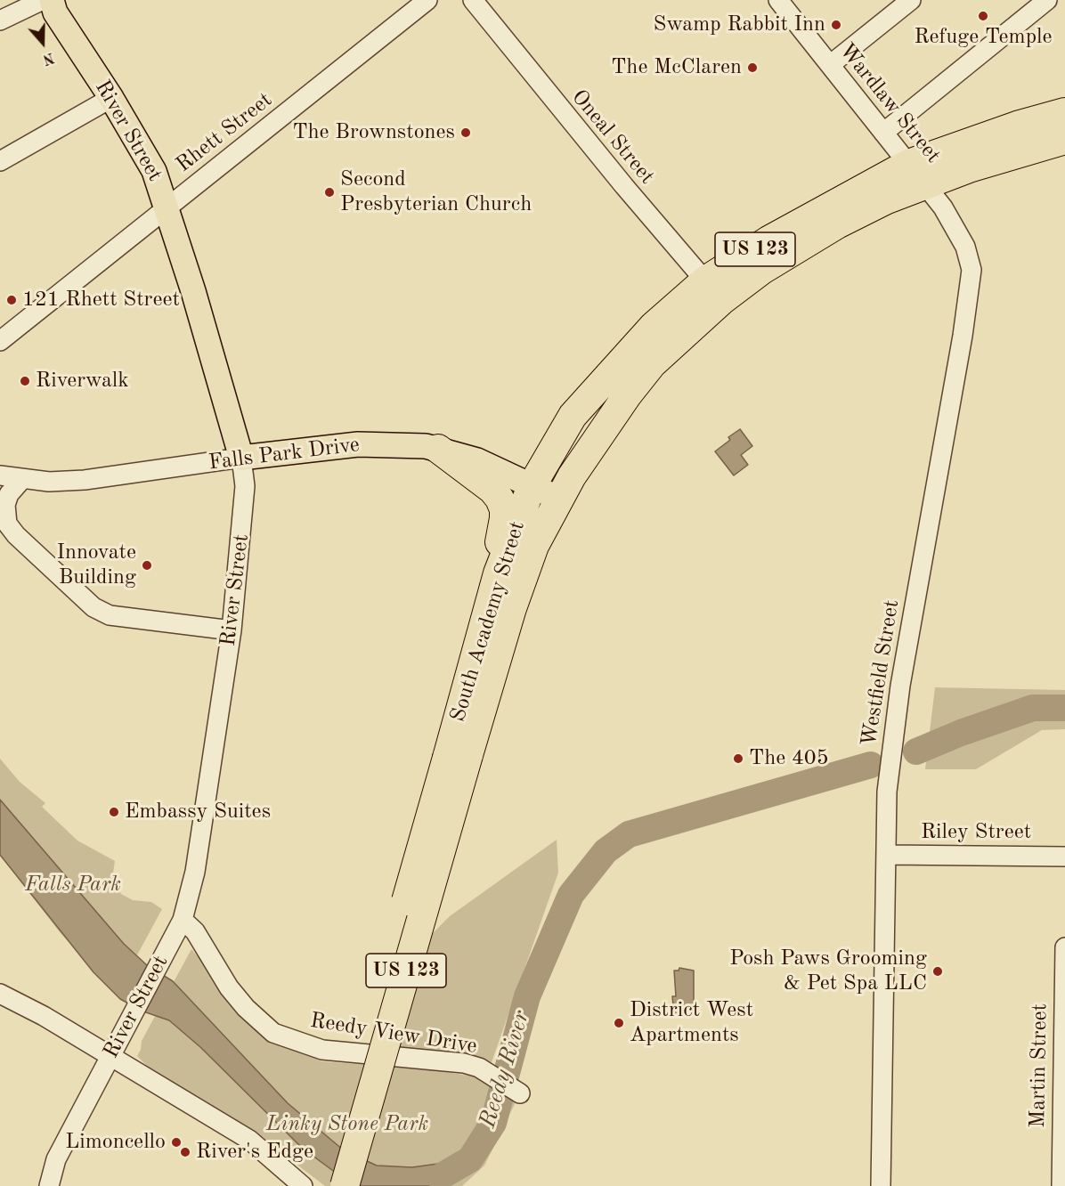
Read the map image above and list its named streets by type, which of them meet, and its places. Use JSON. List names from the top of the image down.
{
  "streets": {
    "highway": ["US 123", "South Academy Street"],
    "main road": ["River Street", "Falls Park Drive"],
    "street": [
      "Wardlaw Street",
      "Rhett Street",
      "Oneal Street",
      "Westfield Street",
      "Riley Street",
      "Reedy View Drive",
      "Martin Street"
    ]
  },
  "crossings": [
    ["Wardlaw Street", "South Academy Street"],
    ["Wardlaw Street", "Westfield Street"],
    ["River Street", "Rhett Street"],
    ["River Street", "Falls Park Drive"],
    ["River Street", "Reedy View Drive"],
    ["Oneal Street", "South Academy Street"],
    ["Falls Park Drive", "South Academy Street"],
    ["South Academy Street", "Westfield Street"],
    ["Westfield Street", "Riley Street"]
  ],
  "water": ["Reedy River"],
  "parks": ["Falls Park", "Linky Stone Park"],
  "places": [
    "Refuge Temple",
    "Swamp Rabbit Inn",
    "The McClaren",
    "The Brownstones",
    "Second Presbyterian Church",
    "121 Rhett Street",
    "Riverwalk",
    "Innovate Building",
    "The 405",
    "Embassy Suites",
    "Posh Paws Grooming & Pet Spa LLC",
    "District West Apartments",
    "Limoncello",
    "River's Edge"
  ],
  "north": "bottom"
}
